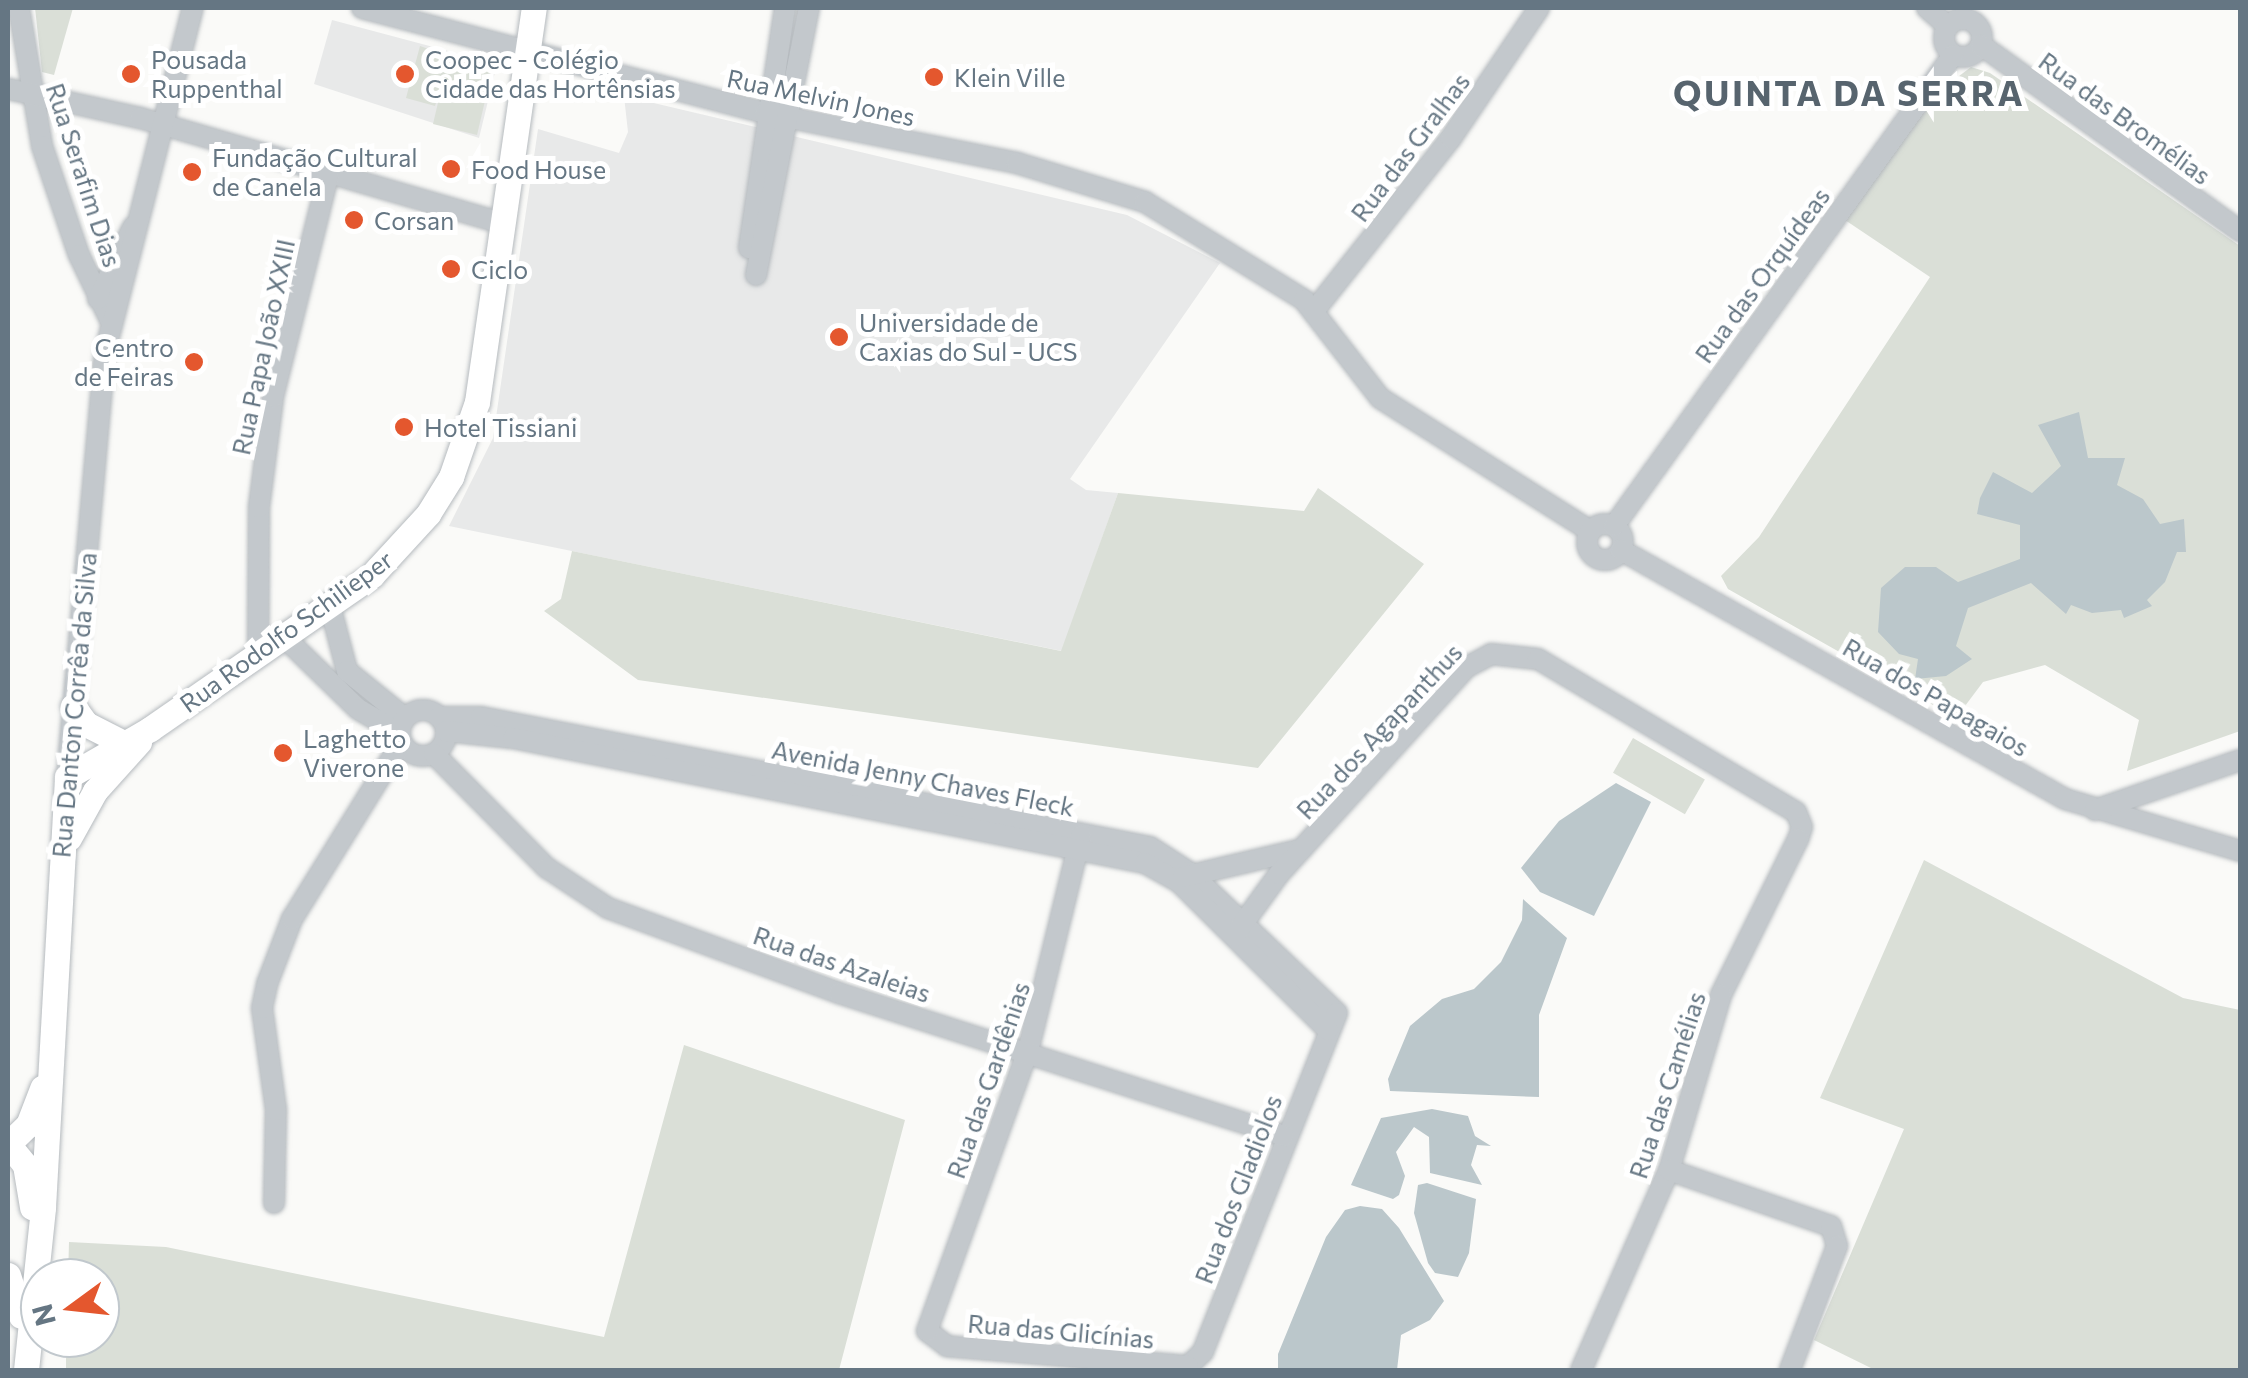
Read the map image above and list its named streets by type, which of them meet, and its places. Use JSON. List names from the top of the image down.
{
  "streets": {
    "main road": ["Rua Rodolfo Schilieper", "Rua Danton Corrêa da Silva"],
    "street": [
      "Rua Melvin Jones",
      "Rua das Bromélias",
      "Rua das Gralhas",
      "Rua Serafim Dias",
      "Rua das Orquídeas",
      "Rua Papa João XXIII",
      "Rua dos Papagaios",
      "Rua dos Agapanthus",
      "Avenida Jenny Chaves Fleck",
      "Rua das Azaleias",
      "Rua das Gardênias",
      "Rua das Camélias",
      "Rua dos Gladiolos",
      "Rua das Glicínias"
    ]
  },
  "crossings": [
    ["Rua Melvin Jones", "Rua das Gralhas"],
    ["Rua Melvin Jones", "Rua Rodolfo Schilieper"],
    ["Rua Serafim Dias", "Rua Danton Corrêa da Silva"],
    ["Rua Papa João XXIII", "Rua Rodolfo Schilieper"],
    ["Rua Rodolfo Schilieper", "Rua Danton Corrêa da Silva"],
    ["Rua dos Agapanthus", "Avenida Jenny Chaves Fleck"],
    ["Rua dos Agapanthus", "Rua das Camélias"],
    ["Avenida Jenny Chaves Fleck", "Rua das Gardênias"],
    ["Avenida Jenny Chaves Fleck", "Rua dos Gladiolos"],
    ["Rua das Azaleias", "Rua das Gardênias"],
    ["Rua das Azaleias", "Rua dos Gladiolos"],
    ["Rua das Gardênias", "Rua das Glicínias"],
    ["Rua dos Gladiolos", "Rua das Glicínias"]
  ],
  "districts": ["QUINTA DA SERRA"],
  "places": [
    "Pousada Ruppenthal",
    "Coopec - Colégio Cidade das Hortênsias",
    "Klein Ville",
    "Food House",
    "Fundação Cultural de Canela",
    "Corsan",
    "Ciclo",
    "Universidade de Caxias do Sul - UCS",
    "Centro de Feiras",
    "Hotel Tissiani",
    "Laghetto Viverone"
  ],
  "north": "left"
}
